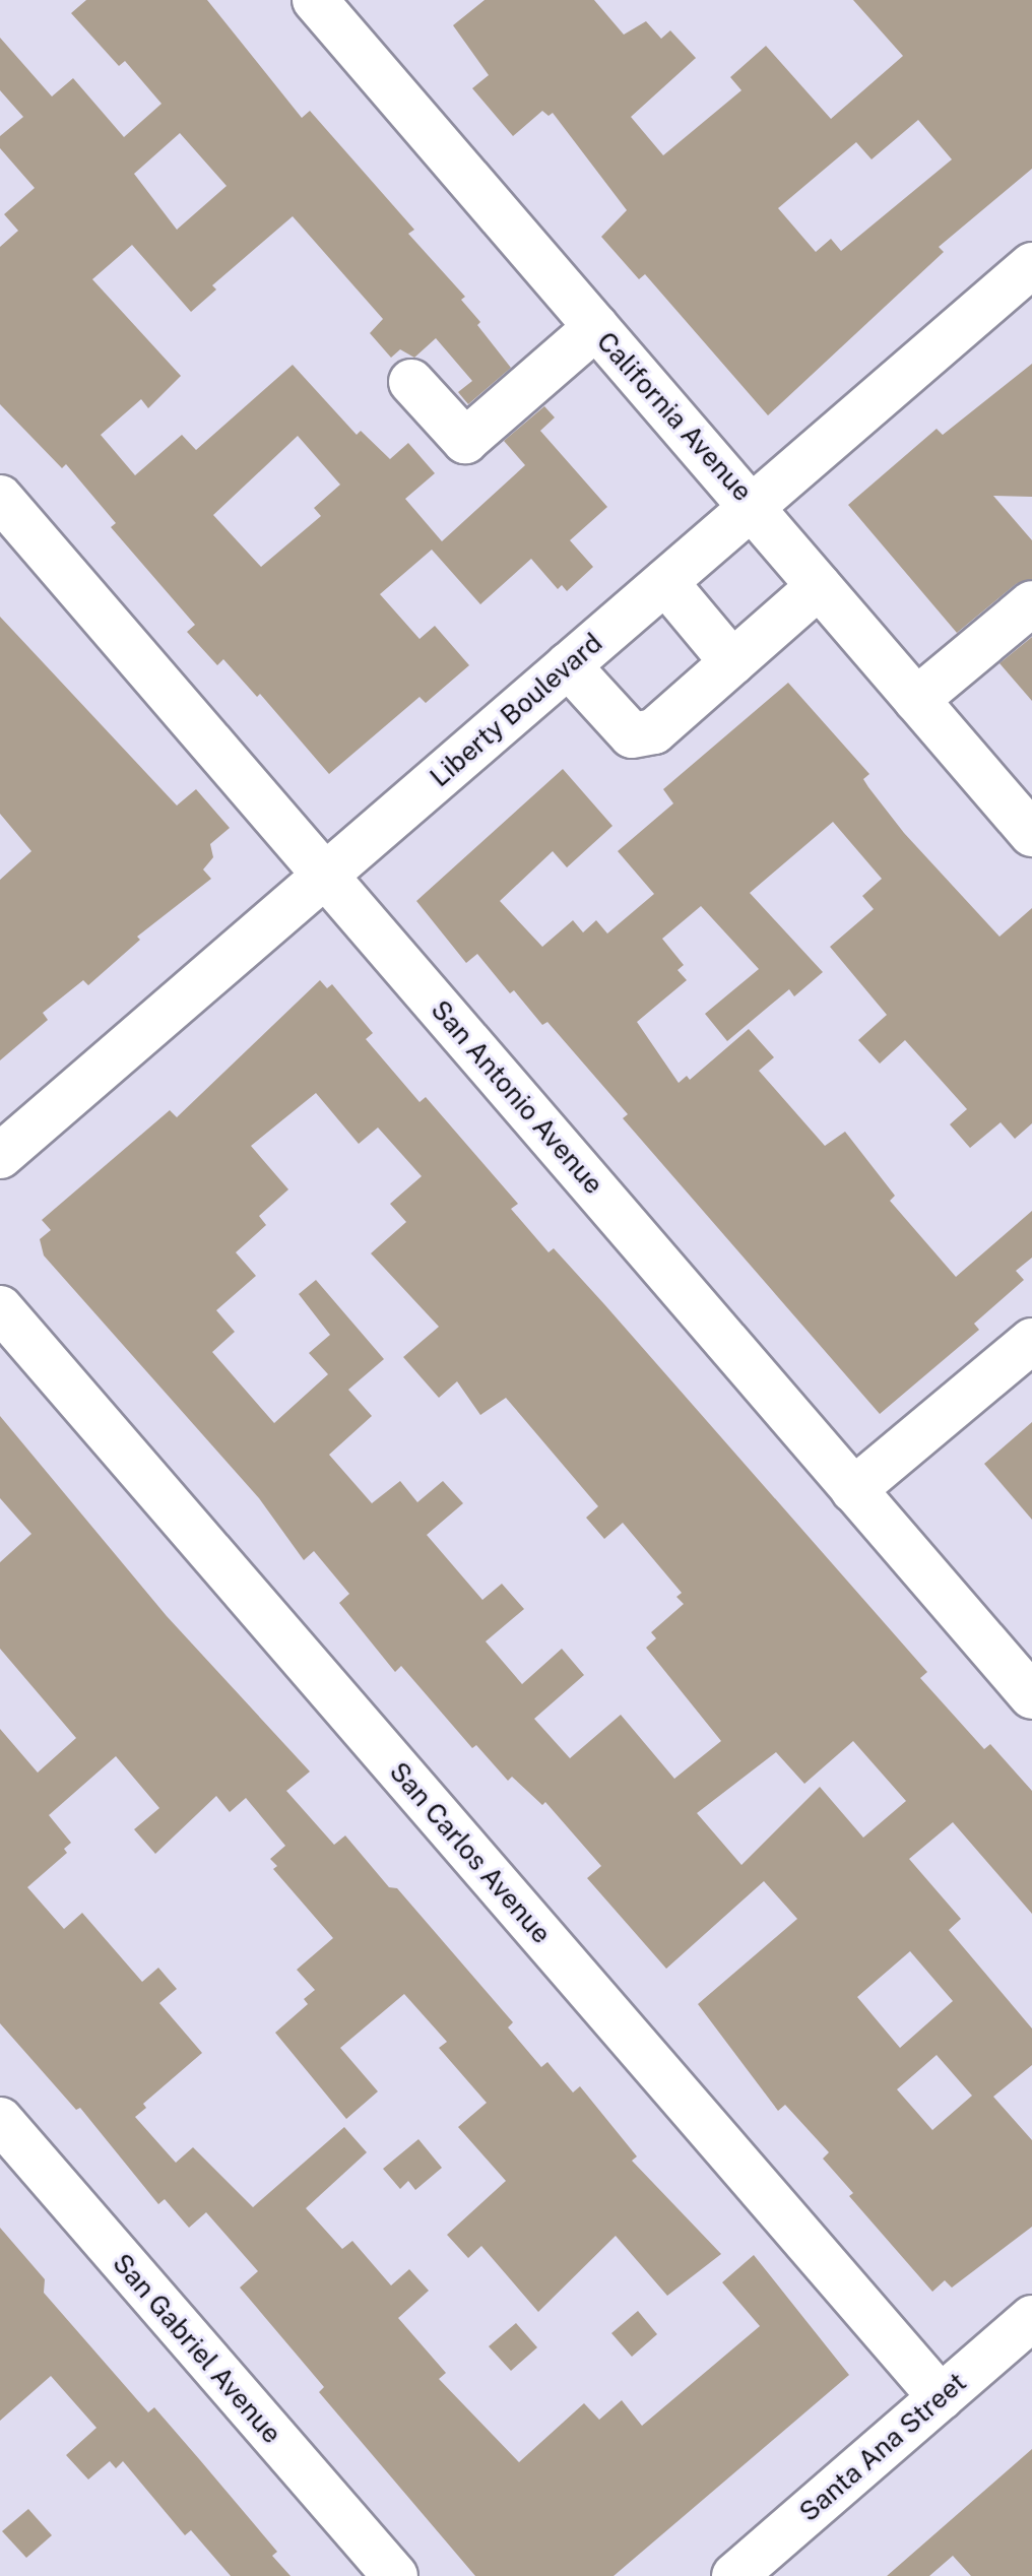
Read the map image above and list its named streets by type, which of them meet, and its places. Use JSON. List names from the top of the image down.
{
  "streets": {
    "street": [
      "California Avenue",
      "Liberty Boulevard",
      "San Antonio Avenue",
      "San Carlos Avenue",
      "San Gabriel Avenue",
      "Santa Ana Street"
    ]
  },
  "crossings": [
    ["California Avenue", "Liberty Boulevard"],
    ["Liberty Boulevard", "San Antonio Avenue"],
    ["San Carlos Avenue", "Santa Ana Street"]
  ]
}
